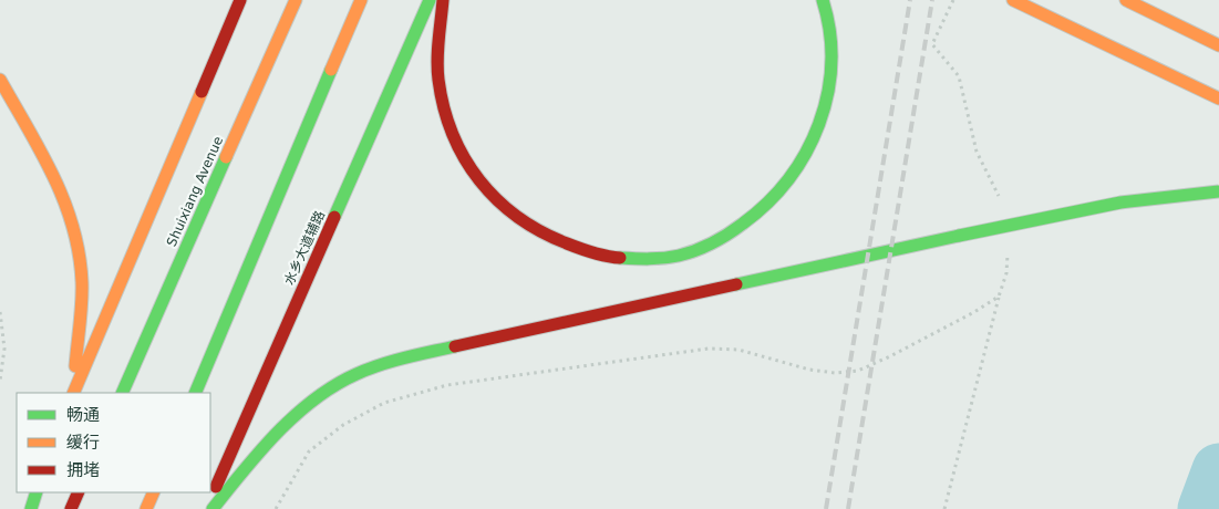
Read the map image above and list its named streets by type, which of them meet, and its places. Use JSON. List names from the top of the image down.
{
  "streets": {
    "main road": ["Shuixiang Avenue", "水乡大道辅路"]
  },
  "legend": ["畅通", "缓行", "拥堵"]
}
